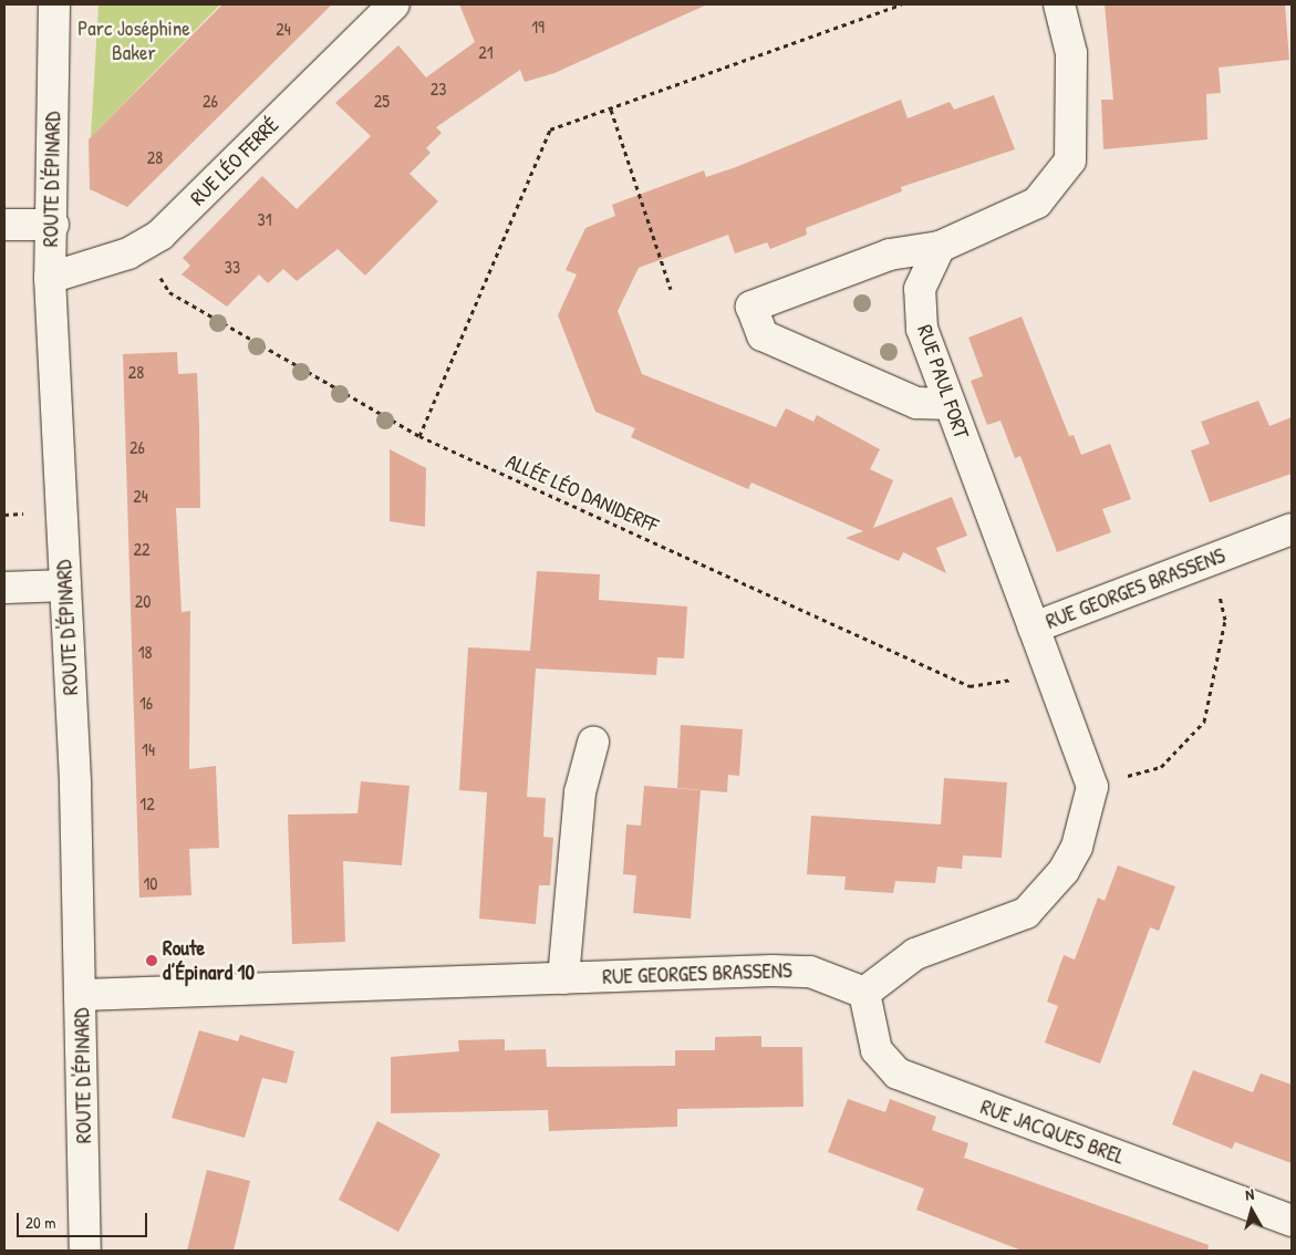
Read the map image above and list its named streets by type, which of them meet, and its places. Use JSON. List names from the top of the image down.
{
  "streets": {
    "street": [
      "RUE LÉO FERRÉ",
      "ROUTE D'ÉPINARD",
      "RUE PAUL FORT",
      "RUE GEORGES BRASSENS",
      "RUE JACQUES BREL"
    ],
    "path": ["ALLÉE LÉO DANIDERFF"]
  },
  "crossings": [
    ["RUE LÉO FERRÉ", "ROUTE D'ÉPINARD"],
    ["ROUTE D'ÉPINARD", "RUE GEORGES BRASSENS"],
    ["RUE PAUL FORT", "RUE GEORGES BRASSENS"],
    ["RUE GEORGES BRASSENS", "RUE JACQUES BREL"]
  ],
  "parks": ["Parc Joséphine Baker"],
  "places": ["Route d’Épinard 10"],
  "house_numbers": [
    "19",
    "24",
    "21",
    "23",
    "26",
    "25",
    "28",
    "31",
    "33",
    "28",
    "26",
    "24",
    "22",
    "20",
    "18",
    "16",
    "14",
    "12",
    "10"
  ],
  "scale_bar": "20 m",
  "north": "top"
}
